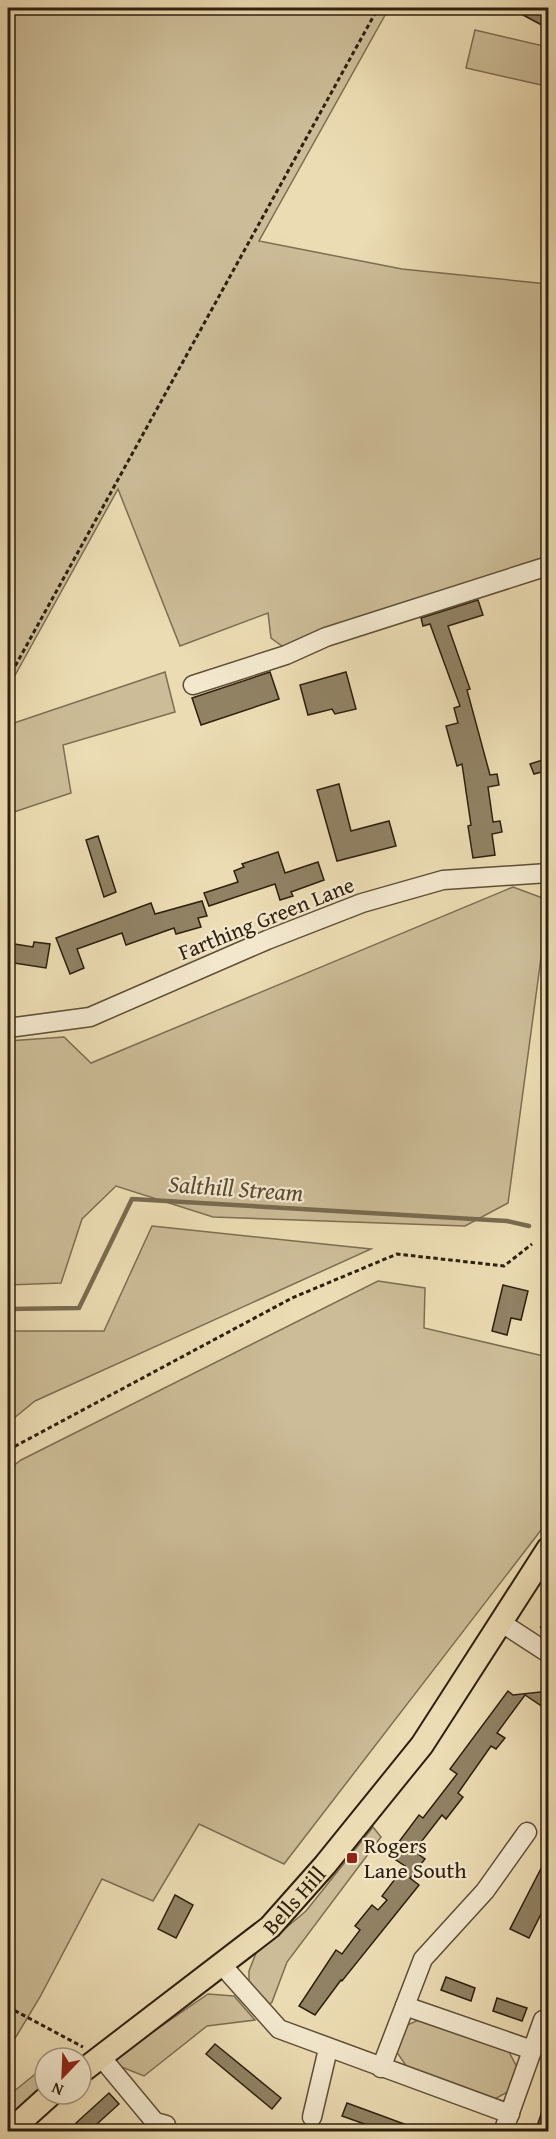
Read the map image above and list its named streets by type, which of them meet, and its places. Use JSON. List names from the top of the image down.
{
  "streets": {
    "main road": ["Bells Hill"],
    "street": ["Farthing Green Lane"]
  },
  "water": ["Salthill Stream"],
  "places": {
    "transit": ["Rogers Lane South"]
  },
  "north": "bottom left"
}
